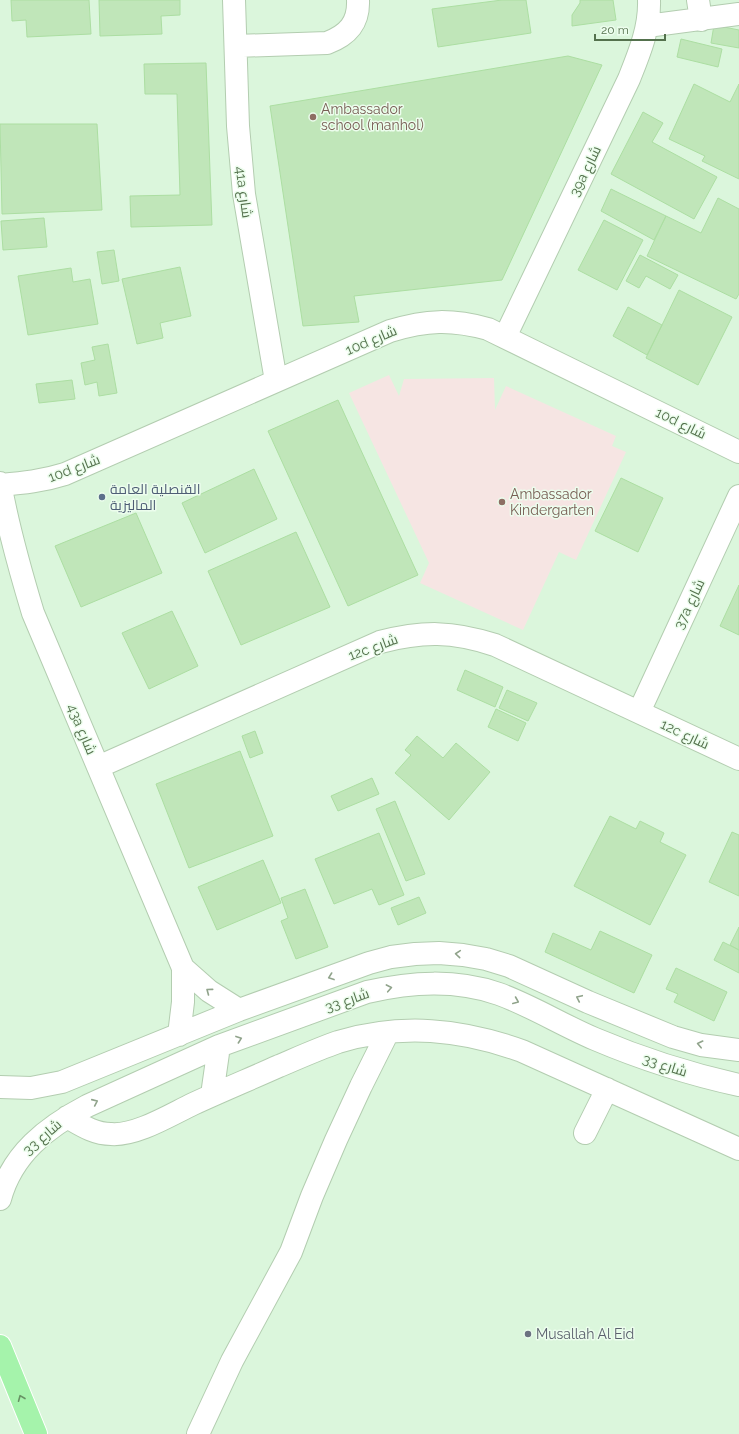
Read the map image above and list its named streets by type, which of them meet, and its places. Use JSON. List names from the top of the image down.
{
  "streets": {
    "street": [
      "39a شارع",
      "41a شارع",
      "10d شارع",
      "37a شارع",
      "12c شارع",
      "43a شارع",
      "شارع 33"
    ]
  },
  "crossings": [
    ["39a شارع", "10d شارع"],
    ["41a شارع", "10d شارع"],
    ["10d شارع", "43a شارع"],
    ["37a شارع", "12c شارع"],
    ["12c شارع", "43a شارع"],
    ["43a شارع", "شارع 33"]
  ],
  "places": [
    "Ambassador school (manhol)",
    "القنصلية العامة الماليزية",
    "Ambassador Kindergarten",
    "Musallah Al Eid"
  ],
  "scale_bar": "20 m"
}
